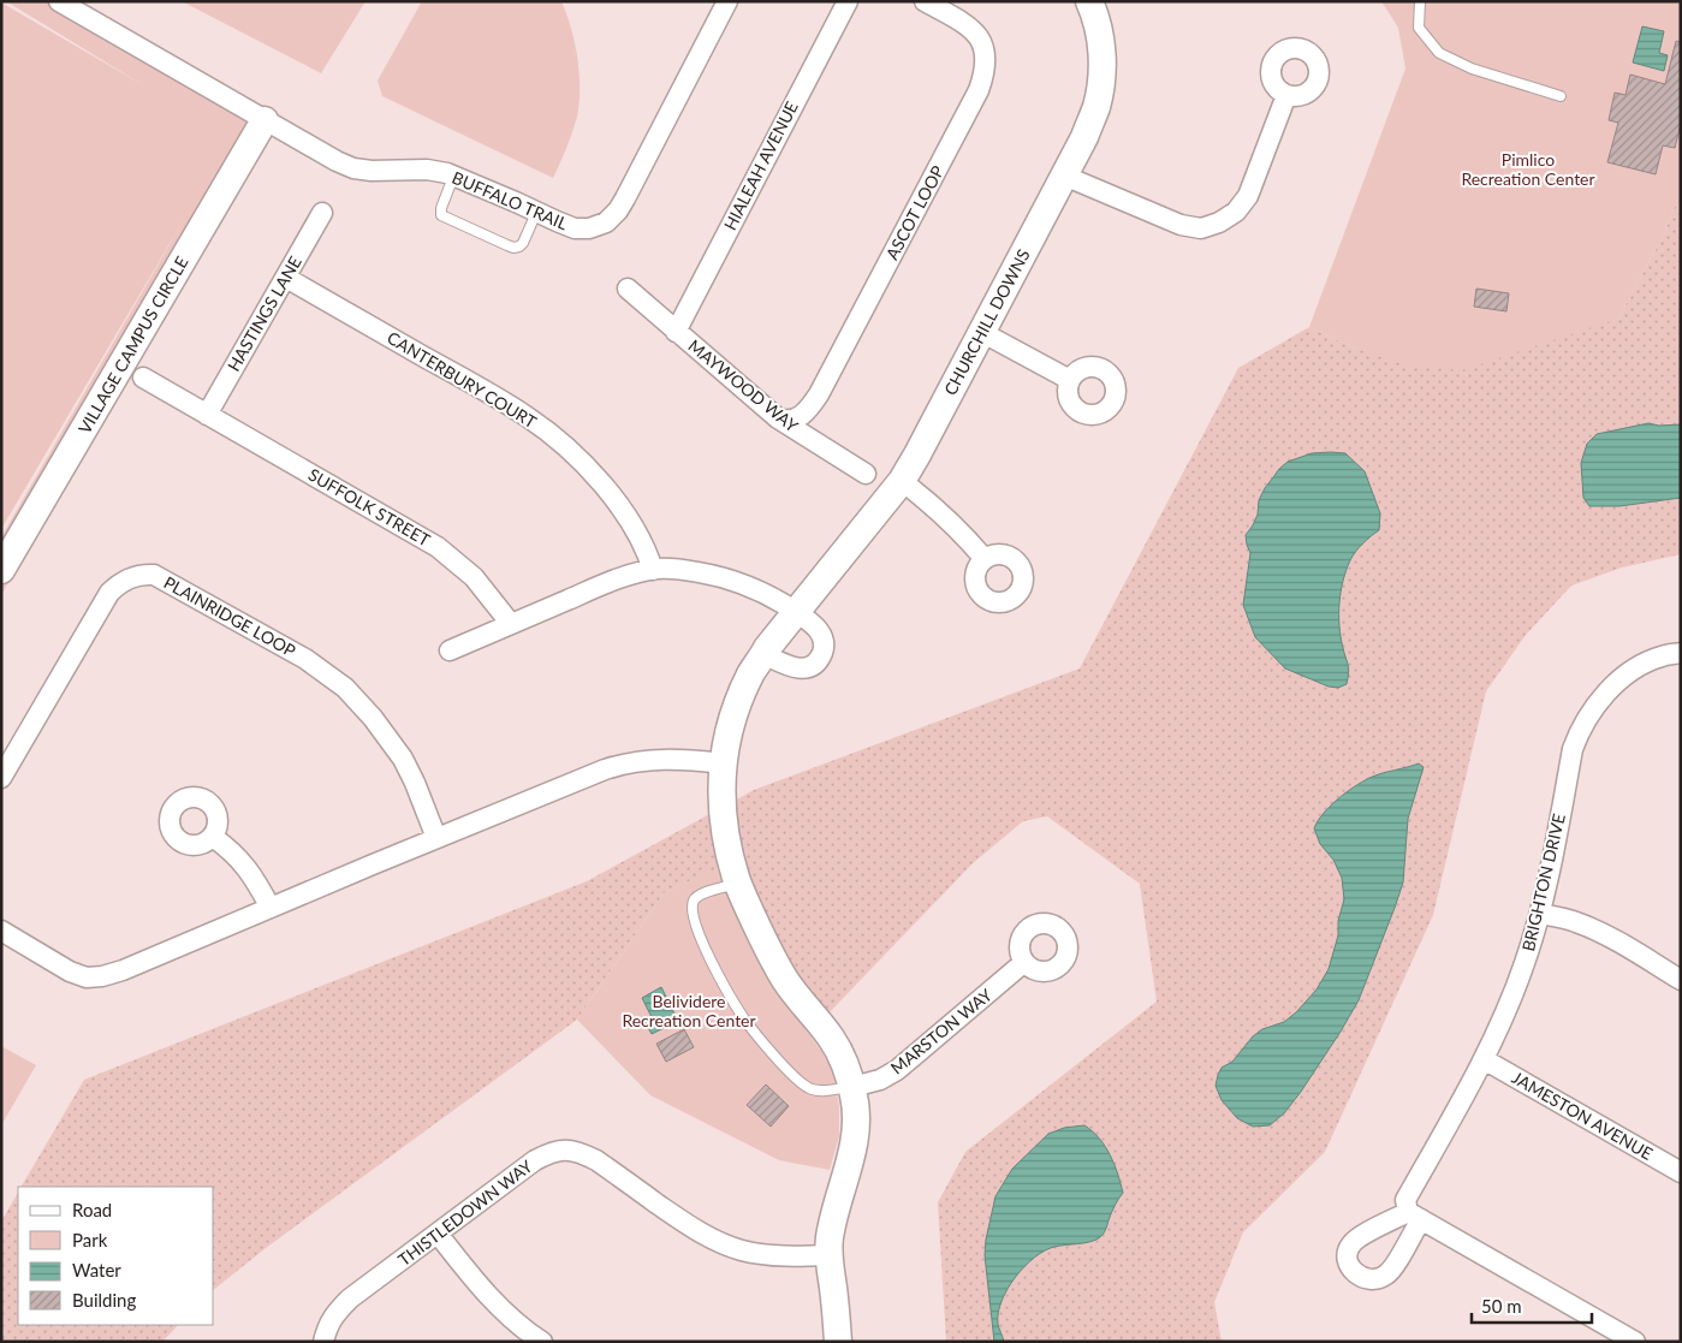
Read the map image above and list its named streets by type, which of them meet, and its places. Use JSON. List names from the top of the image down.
{
  "streets": {
    "street": [
      "HIALEAH AVENUE",
      "BUFFALO TRAIL",
      "ASCOT LOOP",
      "HASTINGS LANE",
      "CHURCHILL DOWNS",
      "VILLAGE CAMPUS CIRCLE",
      "CANTERBURY COURT",
      "MAYWOOD WAY",
      "SUFFOLK STREET",
      "PLAINRIDGE LOOP",
      "BRIGHTON DRIVE",
      "MARSTON WAY",
      "JAMESTON AVENUE",
      "THISTLEDOWN WAY"
    ]
  },
  "crossings": [
    ["HIALEAH AVENUE", "MAYWOOD WAY"],
    ["BUFFALO TRAIL", "VILLAGE CAMPUS CIRCLE"],
    ["ASCOT LOOP", "MAYWOOD WAY"],
    ["HASTINGS LANE", "CANTERBURY COURT"],
    ["HASTINGS LANE", "SUFFOLK STREET"],
    ["CHURCHILL DOWNS", "MARSTON WAY"],
    ["CHURCHILL DOWNS", "THISTLEDOWN WAY"],
    ["BRIGHTON DRIVE", "JAMESTON AVENUE"]
  ],
  "parks": ["Pimlico Recreation Center", "Belividere Recreation Center"],
  "legend": [
    "Road",
    "Park",
    "Water",
    "Building"
  ],
  "scale_bar": "50 m"
}
